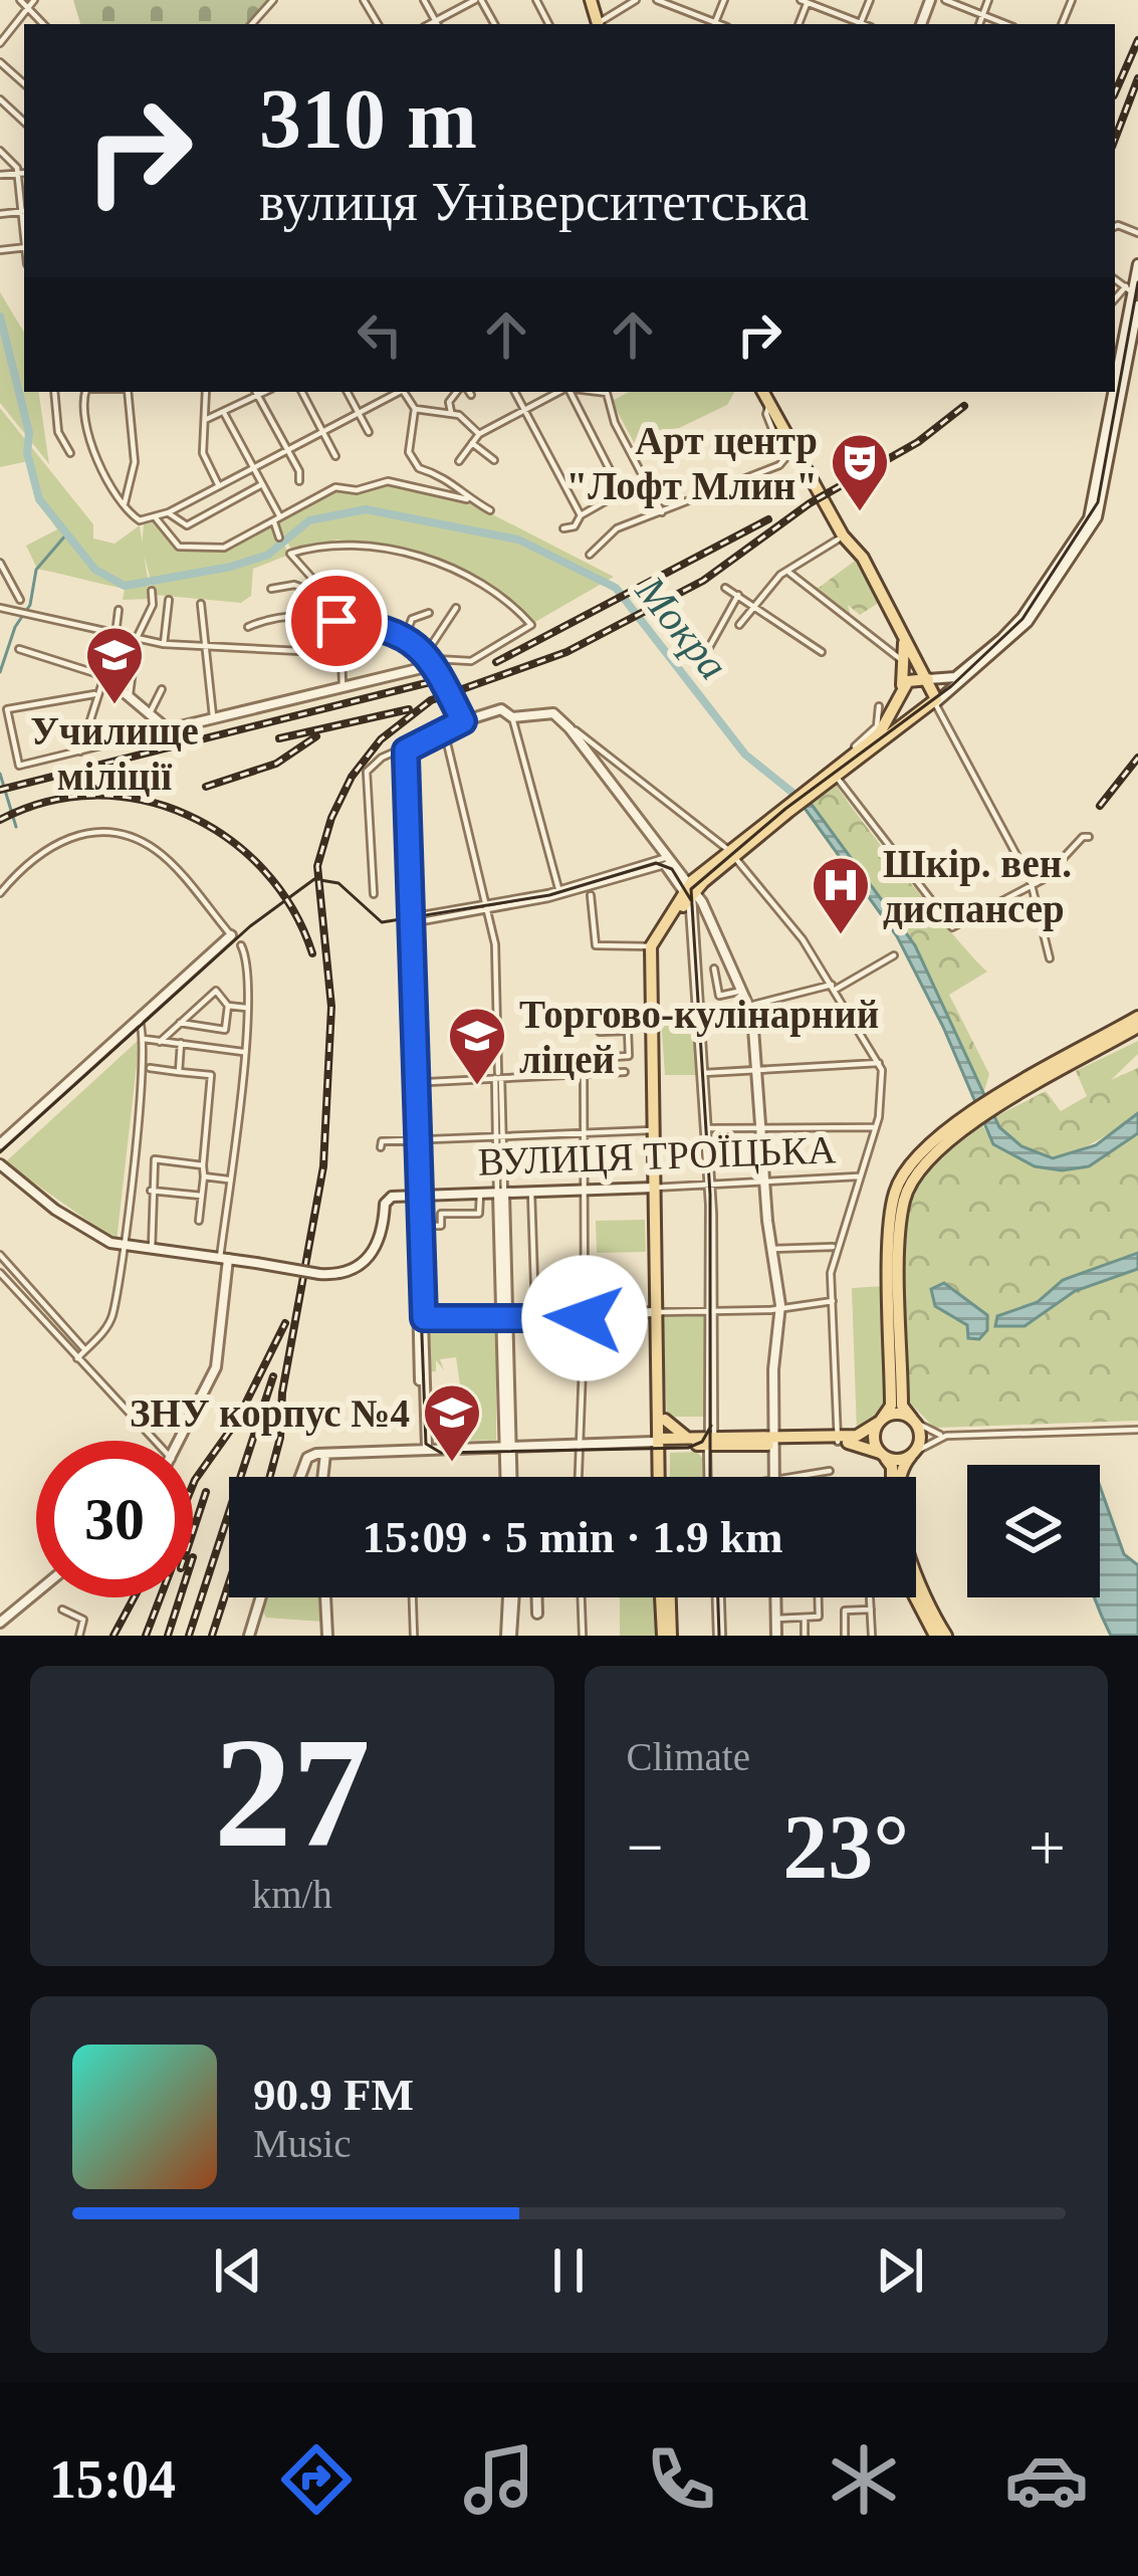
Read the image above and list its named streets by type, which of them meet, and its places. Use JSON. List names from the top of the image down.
{
  "streets": {
    "street": ["ВУЛИЦЯ ТРОЇЦЬКА"]
  },
  "water": ["Мокра"],
  "places": {
    "theatre": ["Арт центр \"Лофт Млин\""],
    "school or university": ["Училище міліції", "Торгово-кулінарний ліцей", "ЗНУ корпус №4"],
    "hospital": ["Шкір. вен. диспансер"]
  },
  "page": {
    "turn": ["310 m", "вулиця Університетська"],
    "limit": "30",
    "trip": "15:09 · 5 min · 1.9 km",
    "tile": [
      ["27", "km/h"],
      "Climate"
    ],
    "heat": ["−", "23°", "+"],
    "song": ["90.9 FM", "Music"],
    "tabs": "15:04"
  }
}
